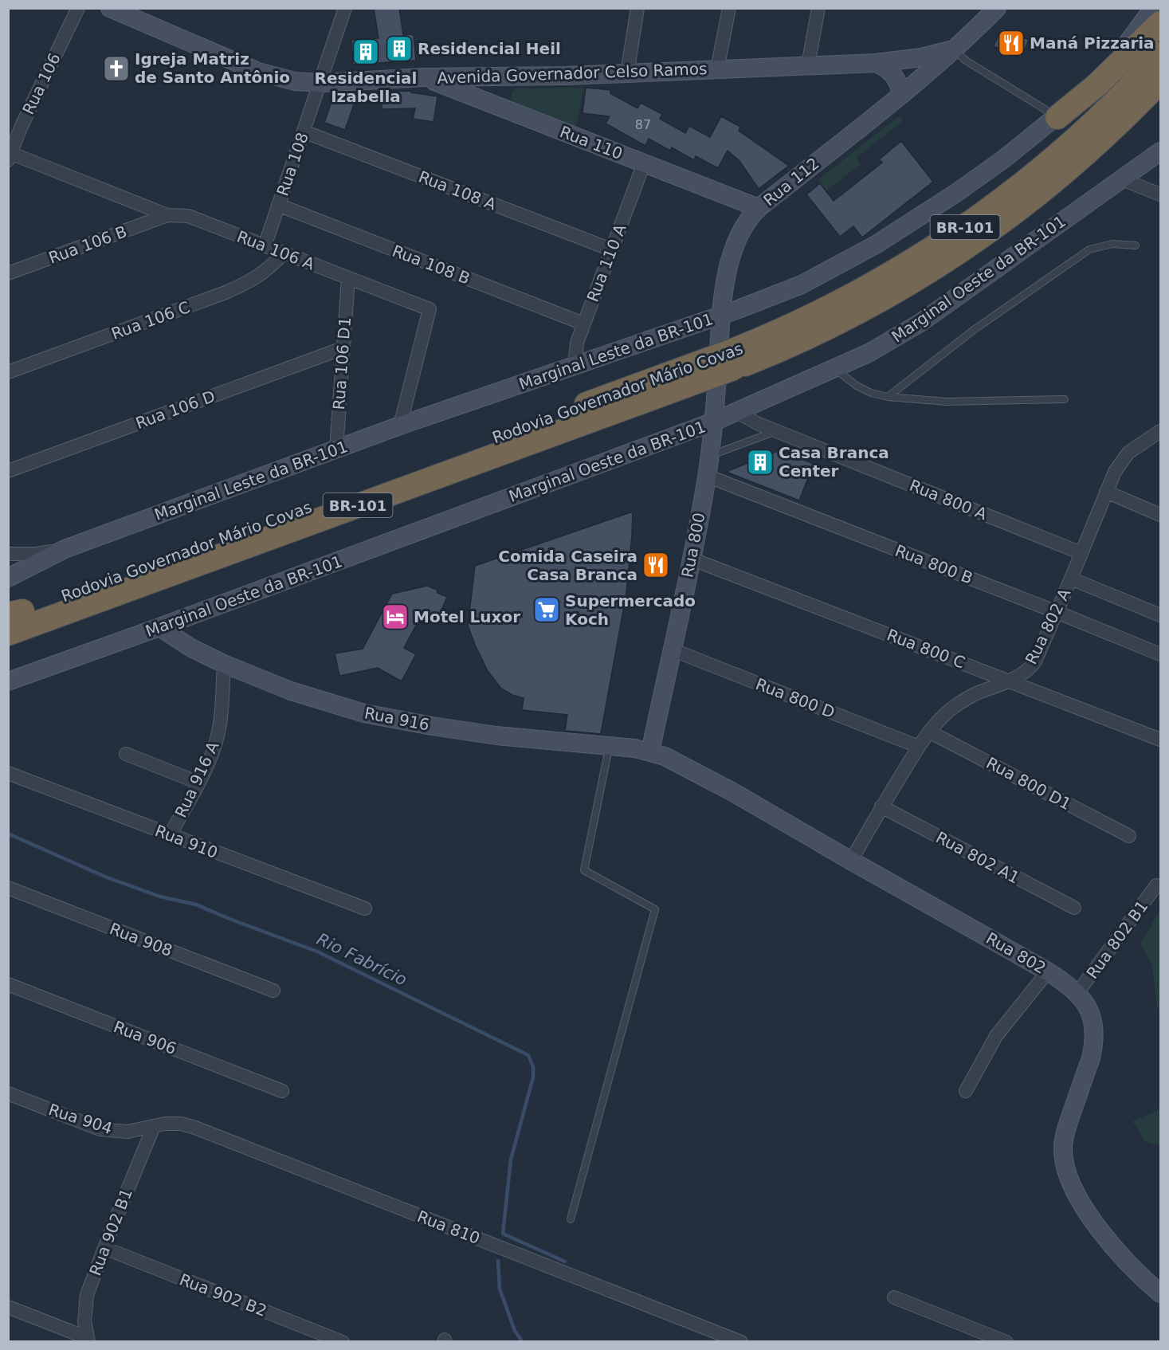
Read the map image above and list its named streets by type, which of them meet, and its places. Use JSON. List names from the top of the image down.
{
  "streets": {
    "highway": ["BR-101", "Rodovia Governador Mário Covas"],
    "main road": [
      "Avenida Governador Celso Ramos",
      "Rua 110",
      "Rua 112",
      "Marginal Oeste da BR-101",
      "Marginal Leste da BR-101",
      "Rua 800",
      "Rua 916",
      "Rua 802"
    ],
    "street": [
      "Rua 106",
      "Rua 108",
      "Rua 108 A",
      "Rua 106 B",
      "Rua 106 A",
      "Rua 110 A",
      "Rua 108 B",
      "Rua 106 C",
      "Rua 106 D1",
      "Rua 106 D",
      "Rua 800 A",
      "Rua 800 B",
      "Rua 802 A",
      "Rua 800 C",
      "Rua 800 D",
      "Rua 916 A",
      "Rua 800 D1",
      "Rua 910",
      "Rua 802 A1",
      "Rua 908",
      "Rua 802 B1",
      "Rua 906",
      "Rua 904",
      "Rua 810",
      "Rua 902 B1",
      "Rua 902 B2"
    ]
  },
  "crossings": [
    ["Avenida Governador Celso Ramos", "Rua 110"],
    ["Avenida Governador Celso Ramos", "Rua 108"],
    ["Avenida Governador Celso Ramos", "Rua 112"],
    ["Rua 106", "Rua 106 A"],
    ["Rua 110", "Rua 112"],
    ["Rua 110", "Rua 110 A"],
    ["Rua 108", "Rua 108 A"],
    ["Rua 108", "Rua 106 A"],
    ["Rua 108", "Rua 108 B"],
    ["Rua 112", "Marginal Leste da BR-101"],
    ["Rua 112", "Rodovia Governador Mário Covas"],
    ["Rua 112", "Rua 800"],
    ["Rua 108 A", "Rua 110 A"],
    ["Rua 106 B", "Rua 106 A"],
    ["Rua 106 A", "Rua 106 C"],
    ["Rua 106 A", "Marginal Leste da BR-101"],
    ["Rua 106 A", "Rua 106 D1"],
    ["Rua 110 A", "Rua 108 B"],
    ["Rua 110 A", "Marginal Leste da BR-101"],
    ["Marginal Oeste da BR-101", "Rua 800 A"],
    ["Marginal Oeste da BR-101", "Rua 800"],
    ["Marginal Oeste da BR-101", "Rua 916"],
    ["Marginal Leste da BR-101", "Rua 106 D1"],
    ["Rua 106 D1", "Rua 106 D"],
    ["Rodovia Governador Mário Covas", "Rua 800"],
    ["Rua 800 A", "Rua 802 A"],
    ["Rua 800", "Rua 800 B"],
    ["Rua 800", "Rua 800 C"],
    ["Rua 800", "Rua 800 D"],
    ["Rua 800", "Rua 916"],
    ["Rua 800", "Rua 802"],
    ["Rua 800 B", "Rua 802 A"],
    ["Rua 802 A", "Rua 800 C"],
    ["Rua 802 A", "Rua 800 D"],
    ["Rua 802 A", "Rua 800 D1"],
    ["Rua 802 A", "Rua 802 A1"],
    ["Rua 802 A", "Rua 802"],
    ["Rua 916", "Rua 916 A"],
    ["Rua 916", "Rua 802"],
    ["Rua 916 A", "Rua 910"],
    ["Rua 802 B1", "Rua 802"],
    ["Rua 904", "Rua 810"],
    ["Rua 904", "Rua 902 B1"],
    ["Rua 810", "Rua 902 B1"],
    ["Rua 902 B1", "Rua 902 B2"]
  ],
  "water": ["Rio Fabrício"],
  "places": {
    "restaurant": ["Maná Pizzaria", "Comida Caseira Casa Branca"],
    "building": ["Residencial Heil", "Residencial Izabella", "Casa Branca Center"],
    "church": ["Igreja Matriz de Santo Antônio"],
    "supermarket": ["Supermercado Koch"],
    "hotel": ["Motel Luxor"]
  },
  "house_numbers": ["87"]
}
